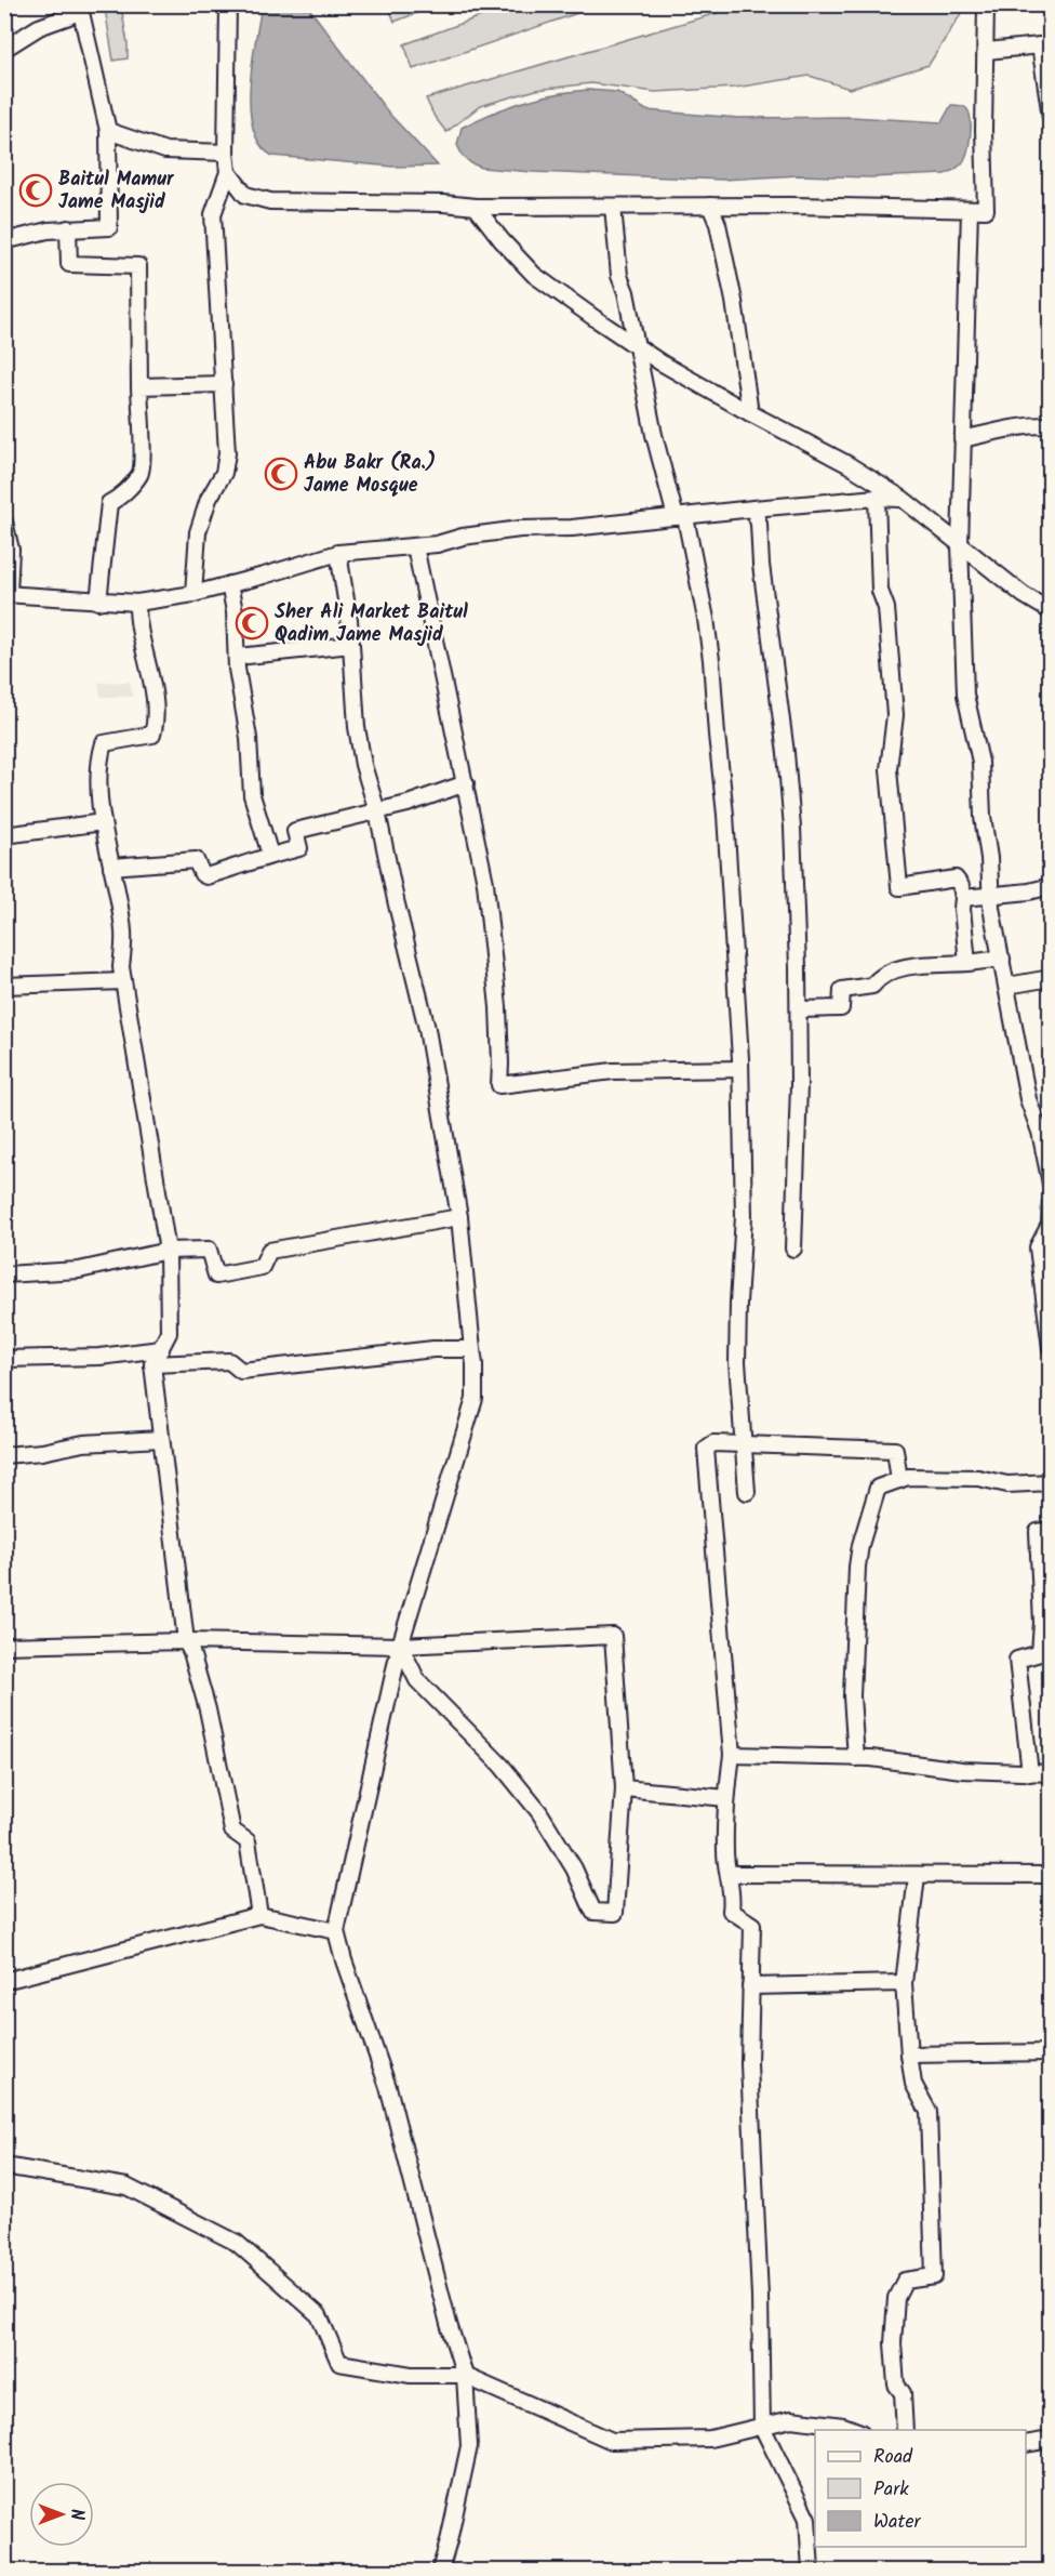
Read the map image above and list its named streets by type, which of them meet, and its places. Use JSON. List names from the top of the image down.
{
  "places": {
    "mosque": ["Baitul Mamur Jame Masjid", "Abu Bakr (Ra.) Jame Mosque", "Sher Ali Market Baitul Qadim Jame Masjid"]
  },
  "legend": ["Road", "Park", "Water"],
  "north": "right"
}
